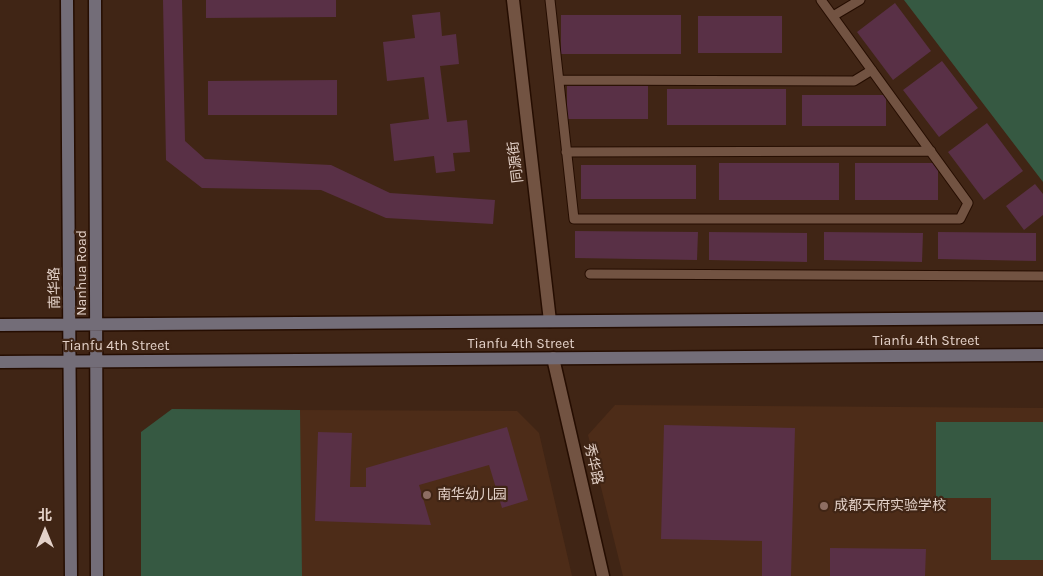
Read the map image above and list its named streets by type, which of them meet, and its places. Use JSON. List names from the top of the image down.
{
  "streets": {
    "main road": ["Nanhua Road", "南华路", "Tianfu 4th Street"],
    "street": ["同源街", "秀华路"]
  },
  "crossings": [
    ["同源街", "Tianfu 4th Street"],
    ["Nanhua Road", "Tianfu 4th Street"],
    ["南华路", "Tianfu 4th Street"],
    ["Tianfu 4th Street", "秀华路"]
  ],
  "places": ["南华幼儿园", "成都天府实验学校"],
  "north": "top"
}
